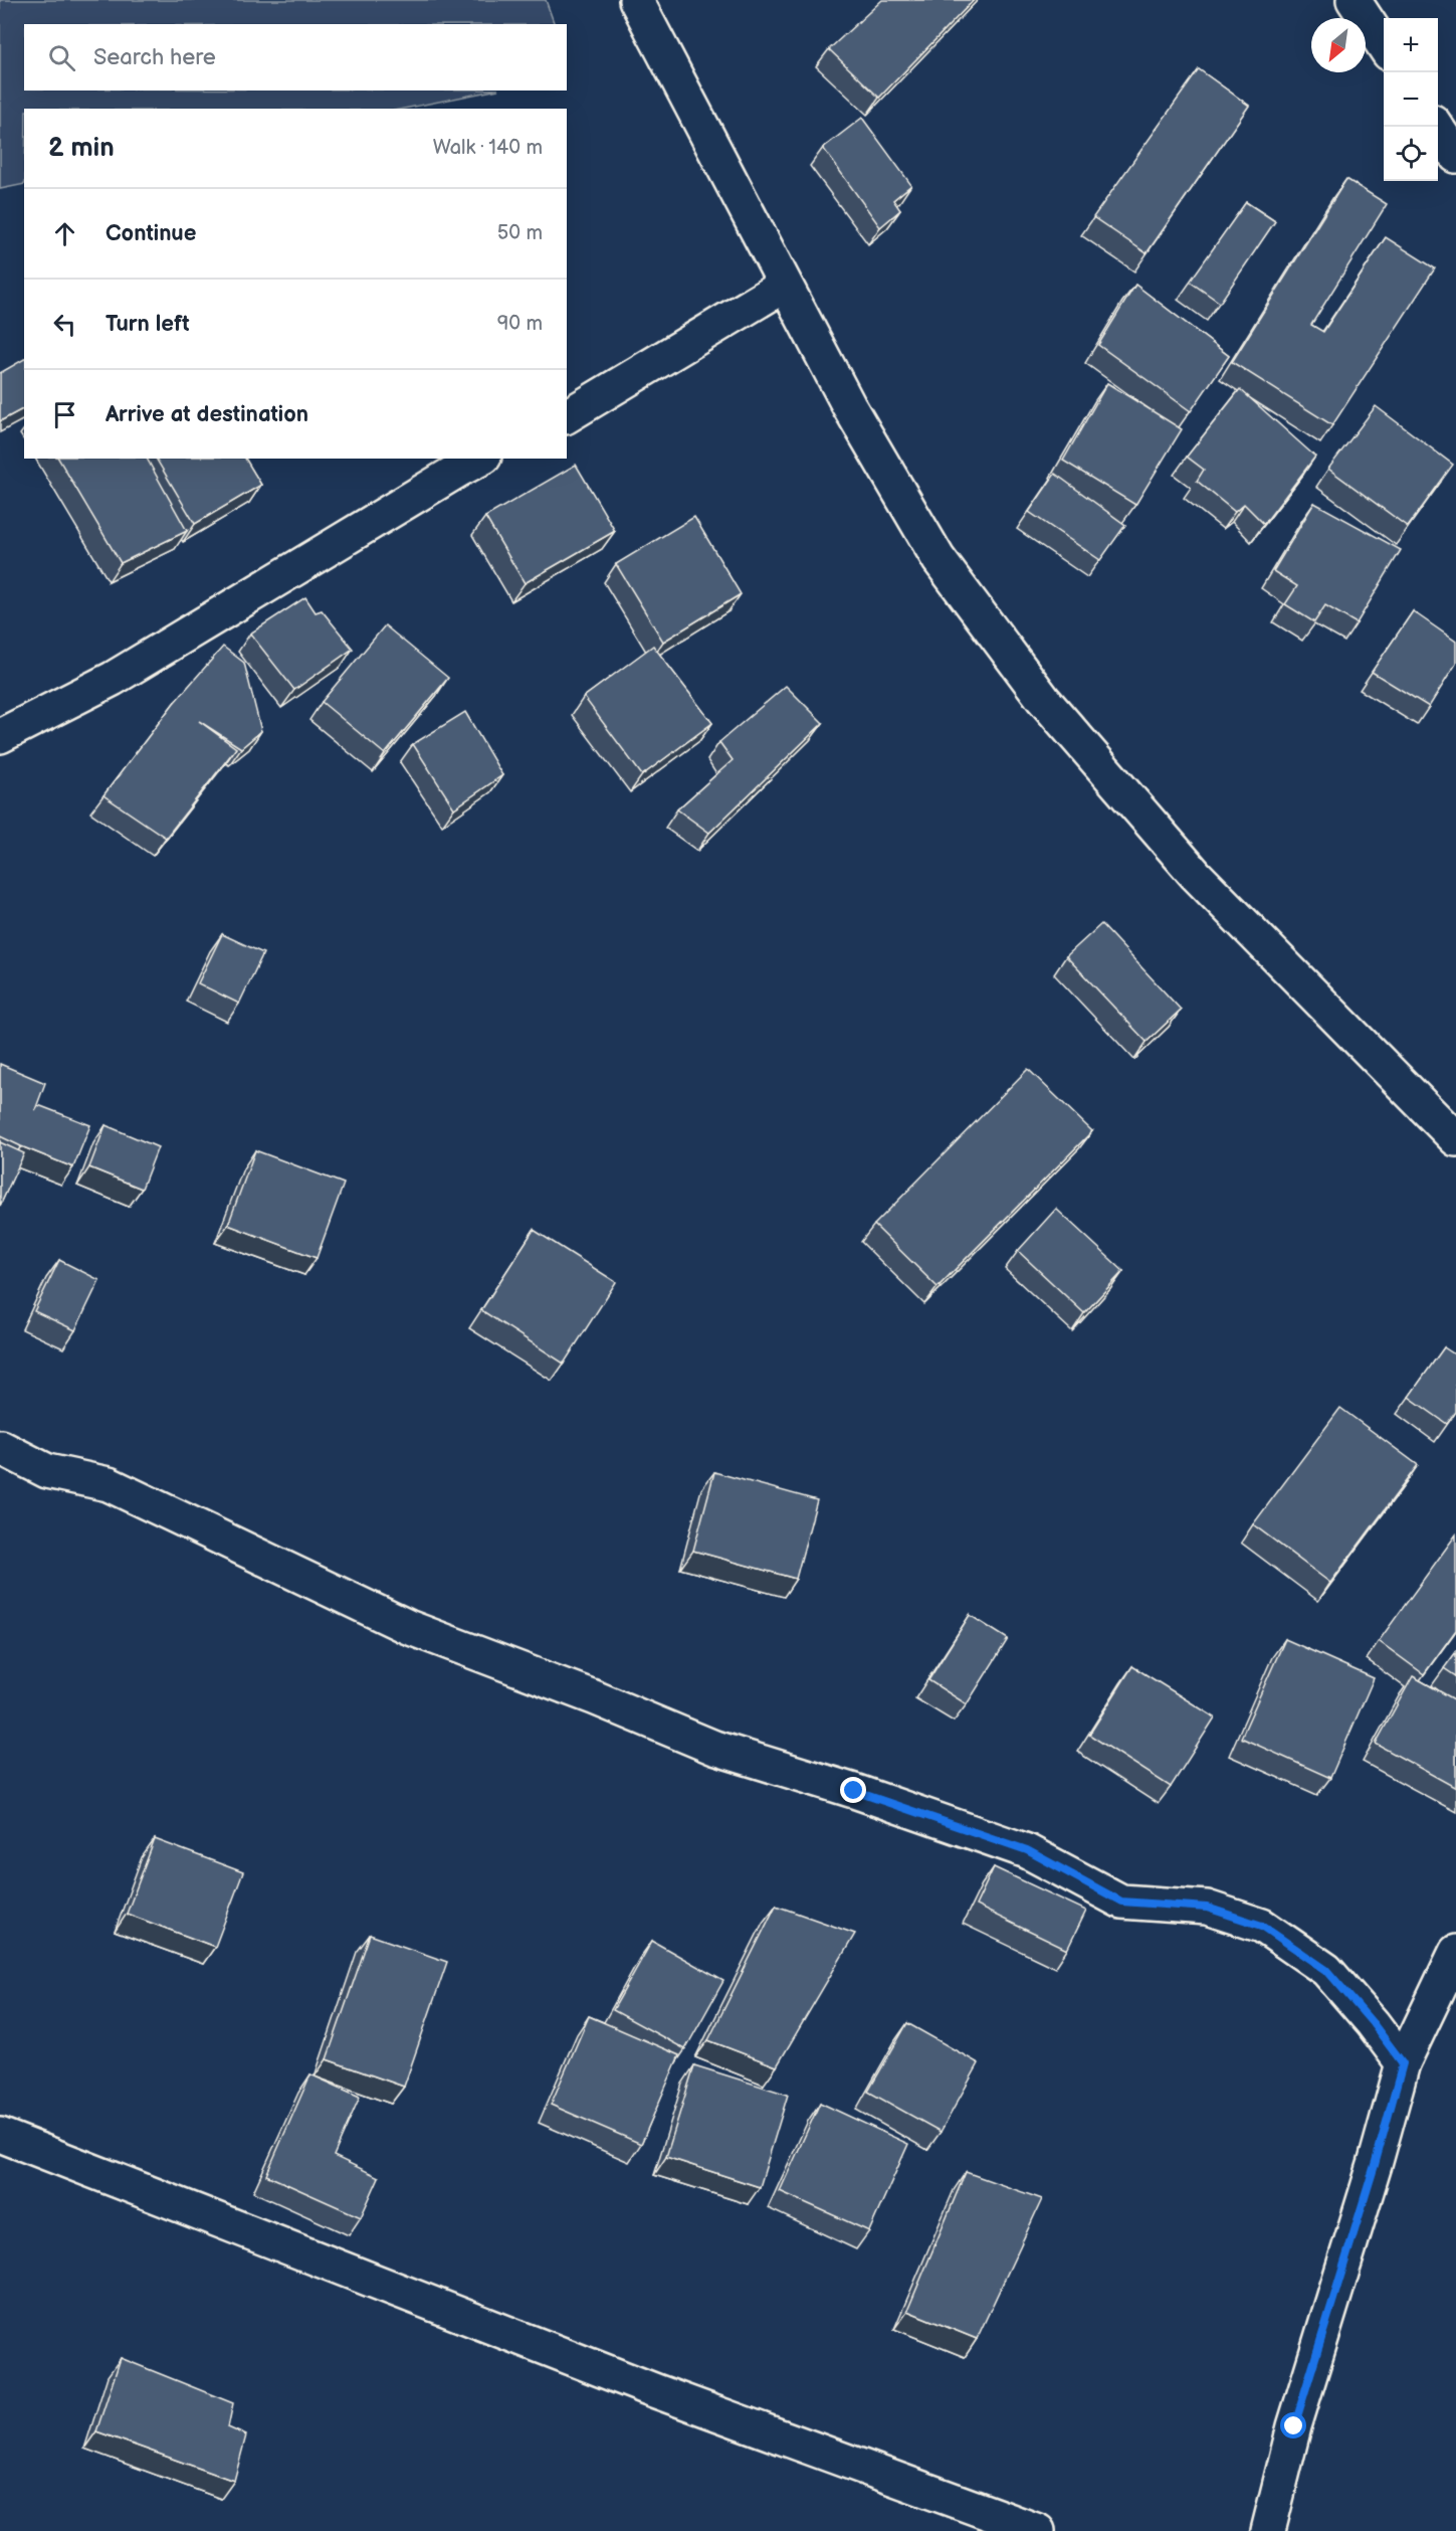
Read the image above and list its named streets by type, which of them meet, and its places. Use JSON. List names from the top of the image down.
{
  "north": "bottom left",
  "page": {
    "map_buttons": ["+", "−"],
    "search": "Search here",
    "heading": ["2 min", "Walk · 140 m"],
    "list": [
      ["Continue", "50 m"],
      ["Turn left", "90 m"],
      "Arrive at destination"
    ]
  }
}
